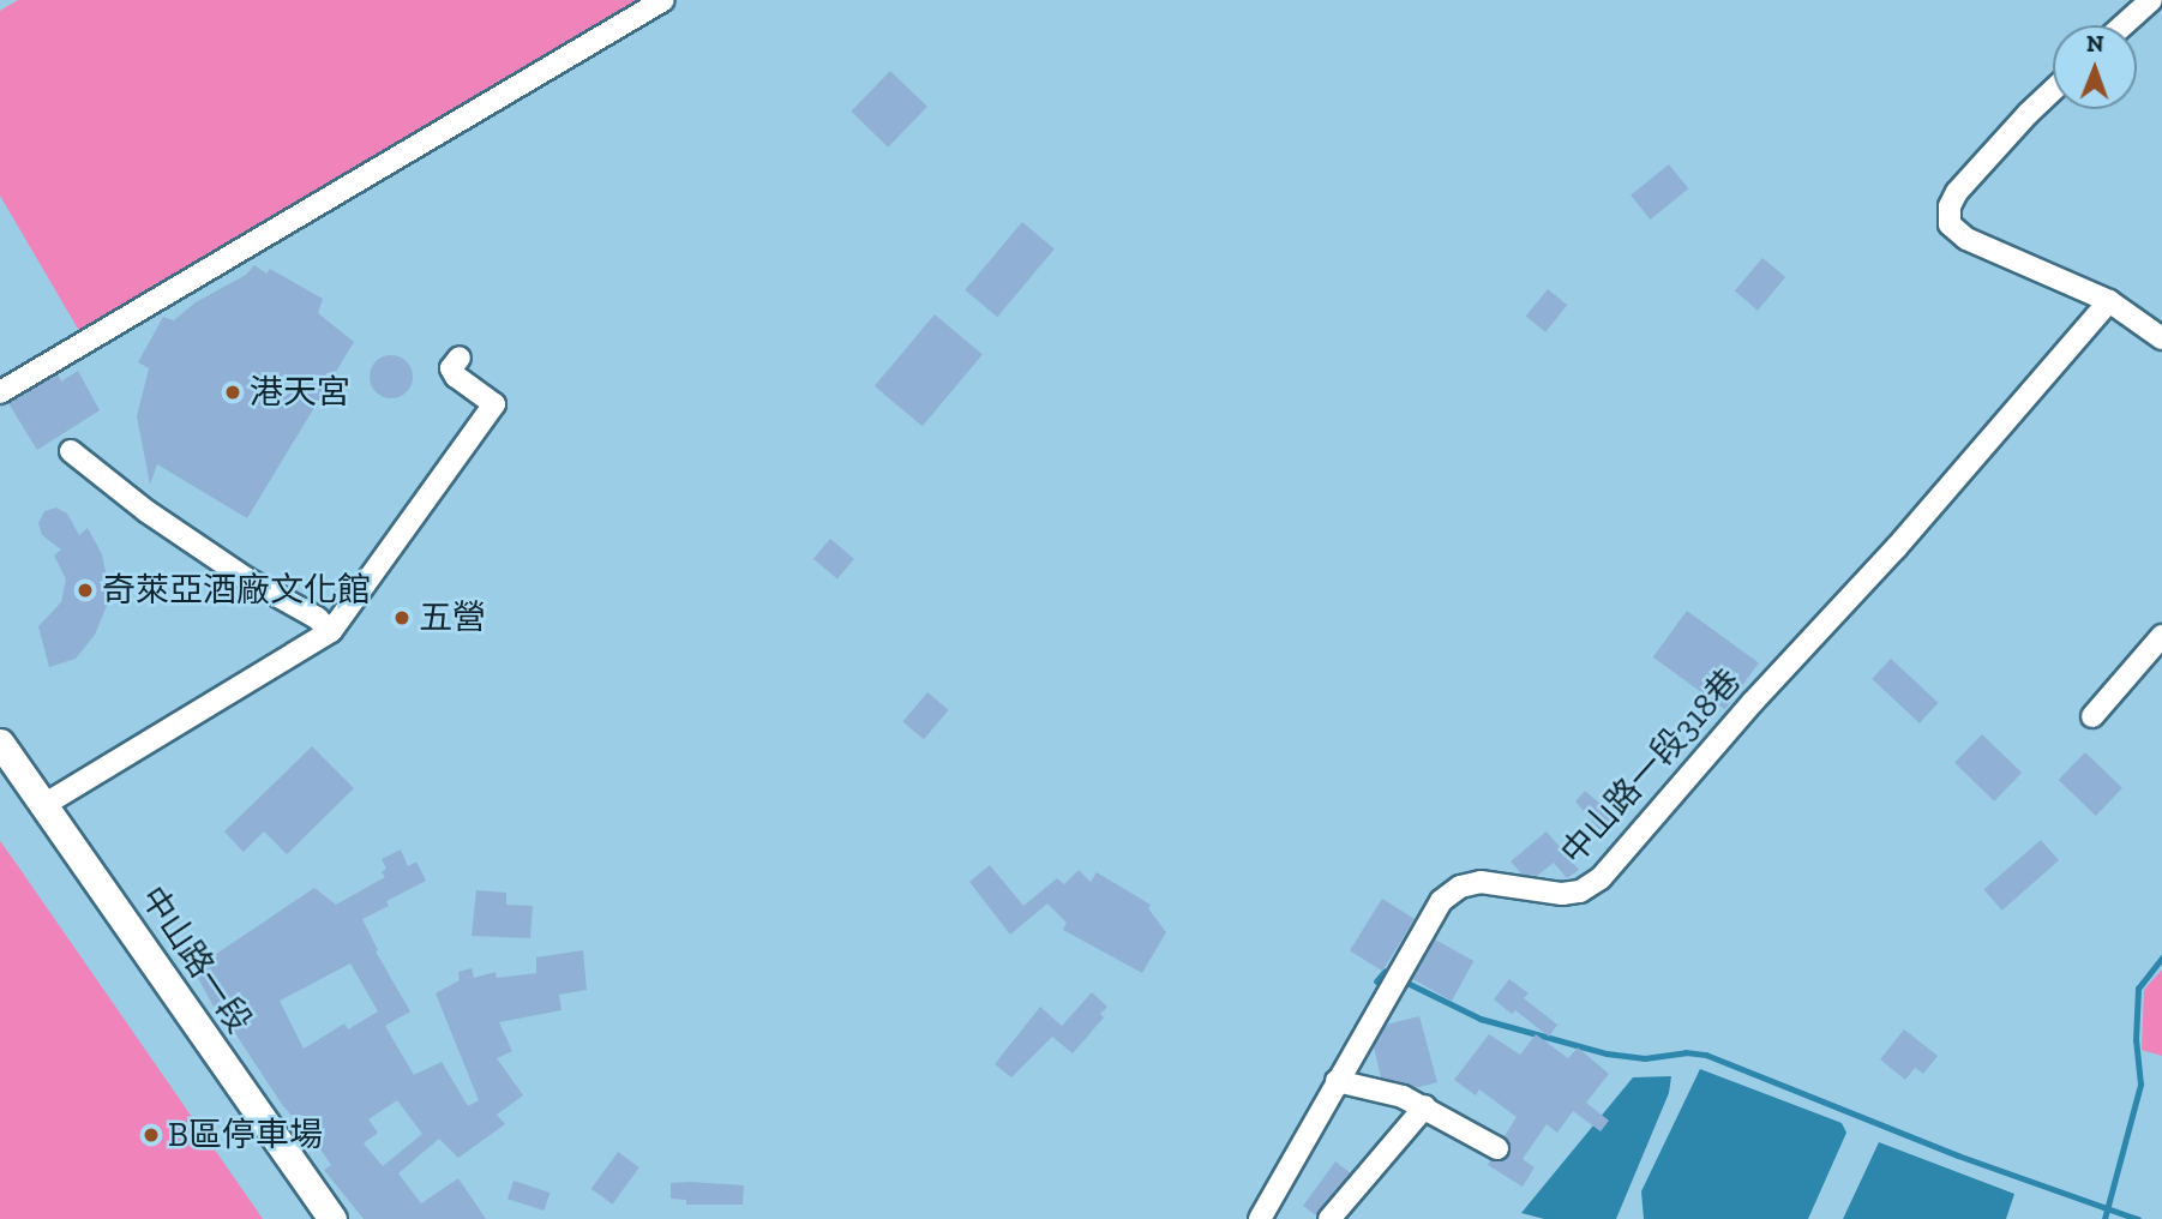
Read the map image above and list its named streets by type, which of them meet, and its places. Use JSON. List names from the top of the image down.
{
  "streets": {
    "street": ["中山路一段318巷", "中山路一段"]
  },
  "places": [
    "港天宮",
    "奇萊亞酒廠文化館",
    "五營",
    "B區停車場"
  ],
  "north": "top"
}
